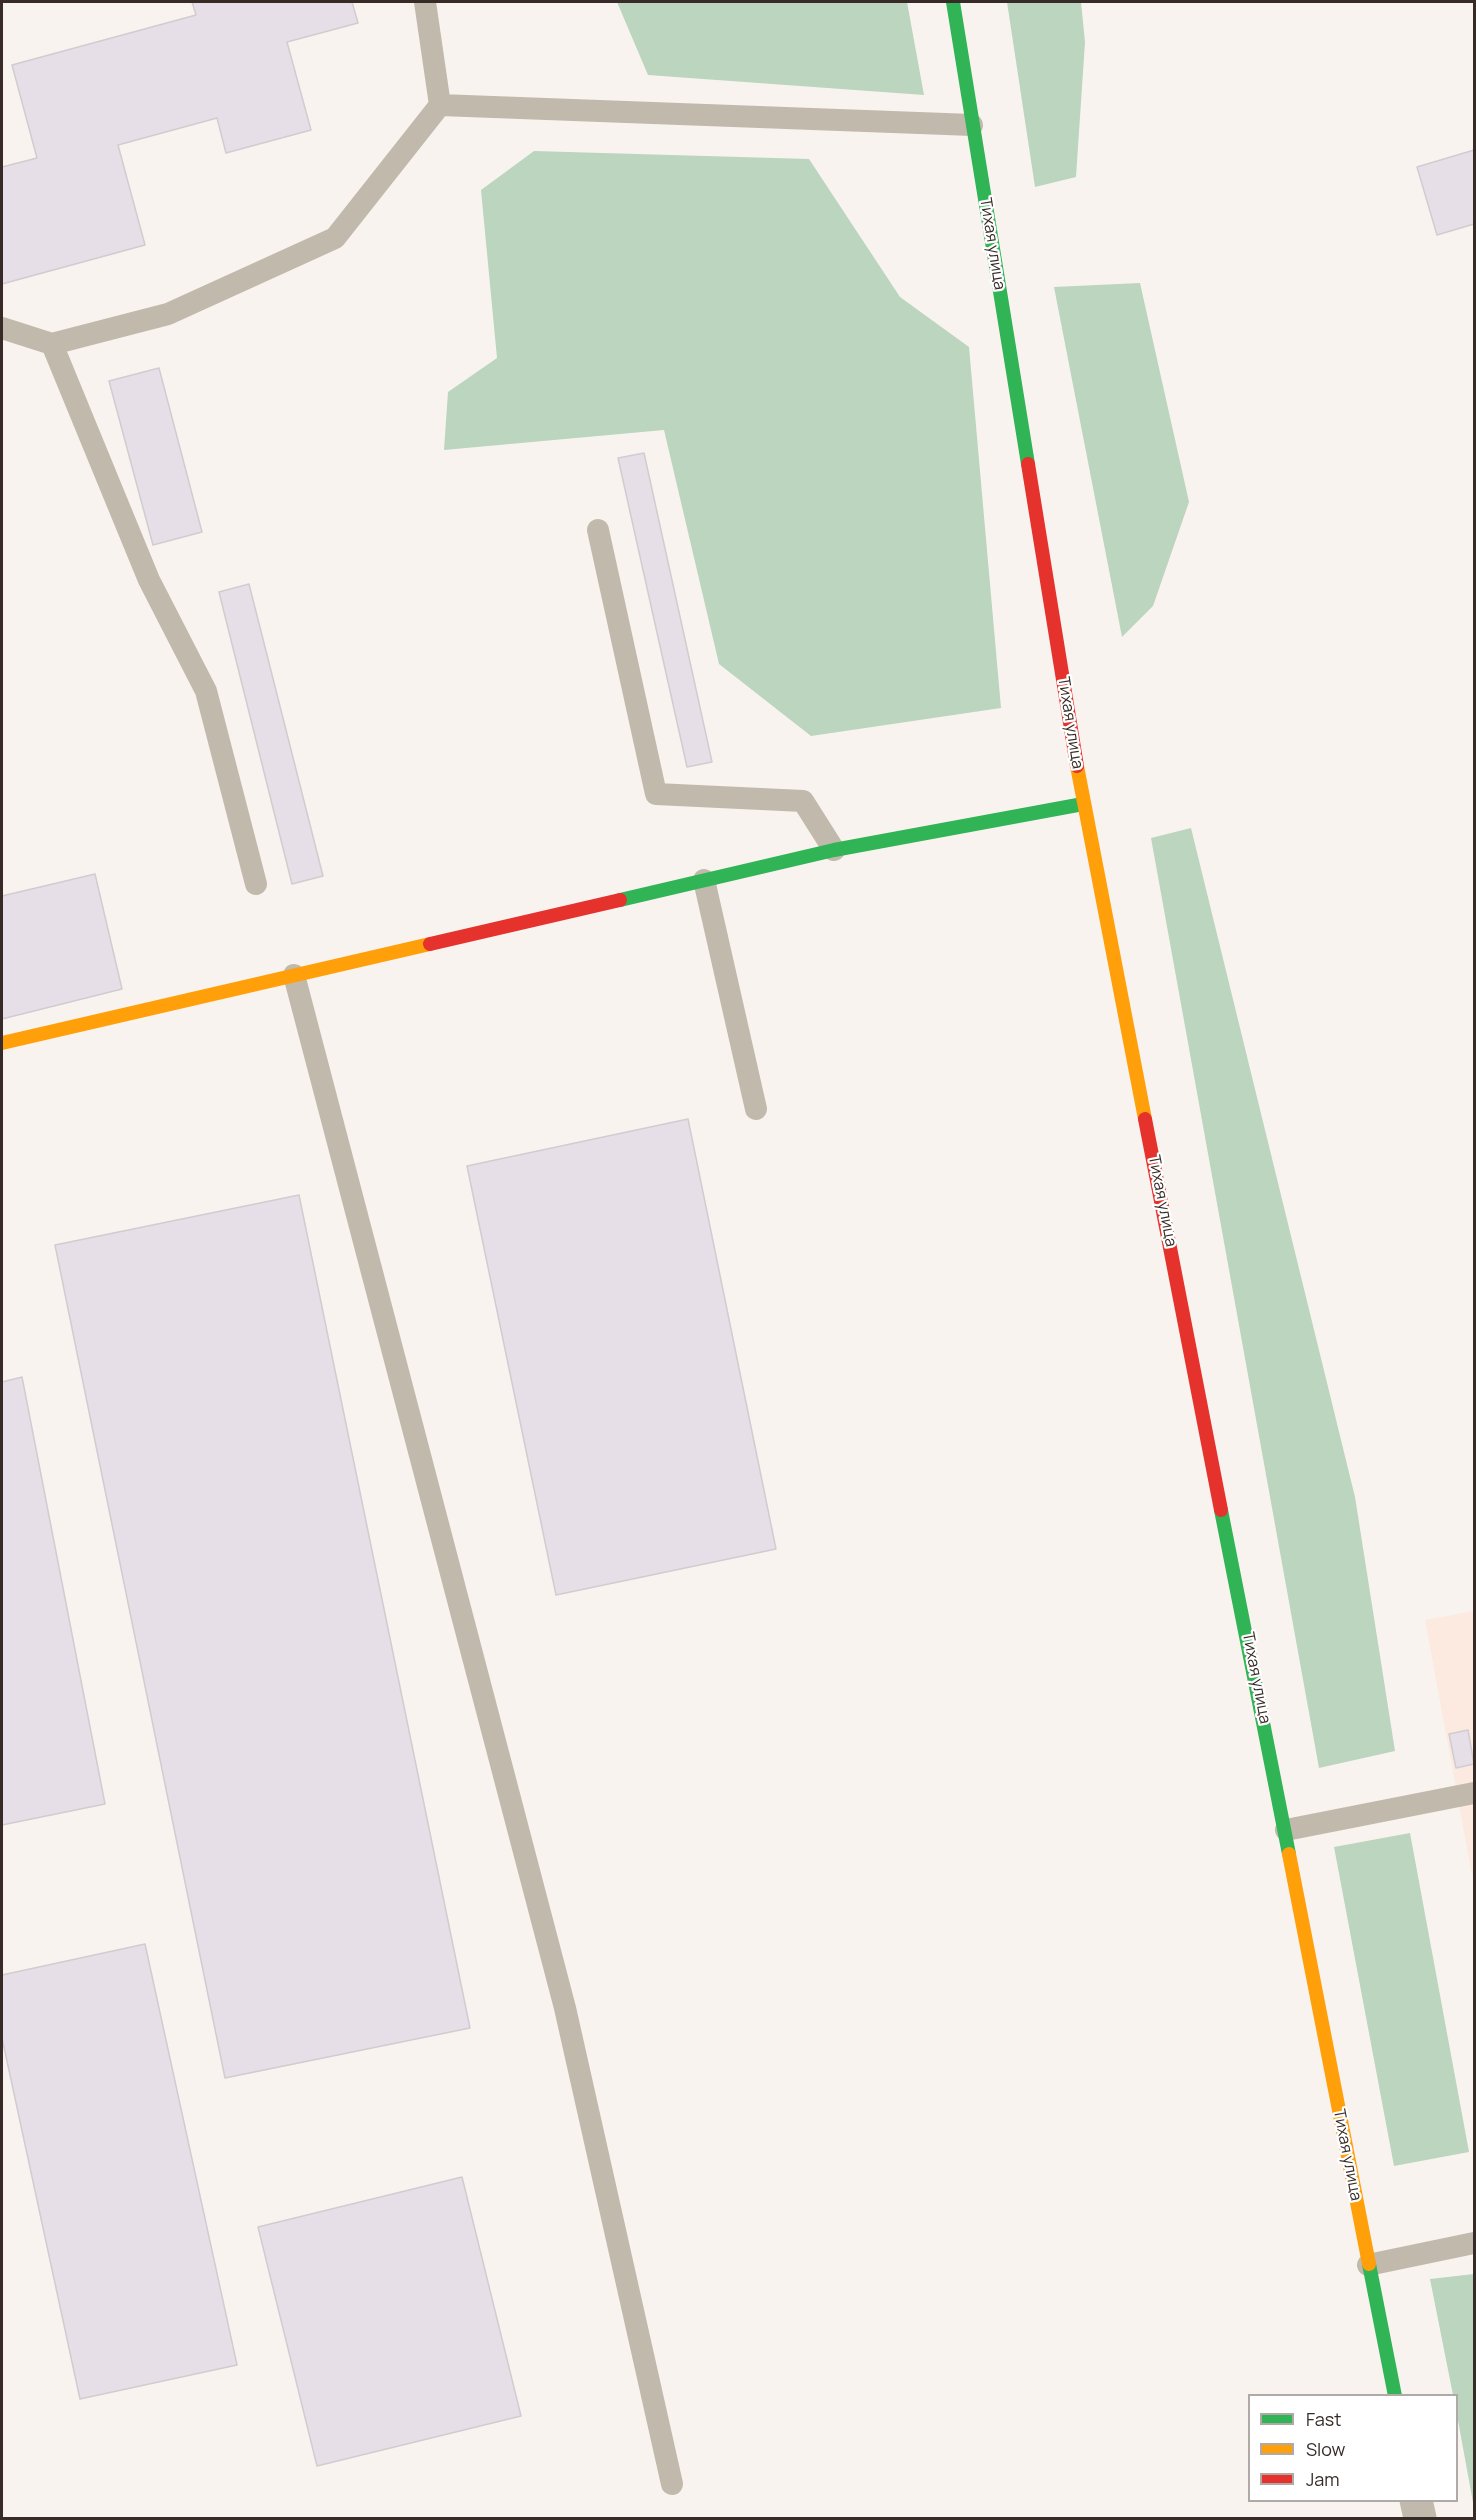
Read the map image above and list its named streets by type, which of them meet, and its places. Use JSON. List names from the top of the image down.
{
  "streets": {
    "street": ["Тихая улица"]
  },
  "legend": ["Fast", "Slow", "Jam"]
}
